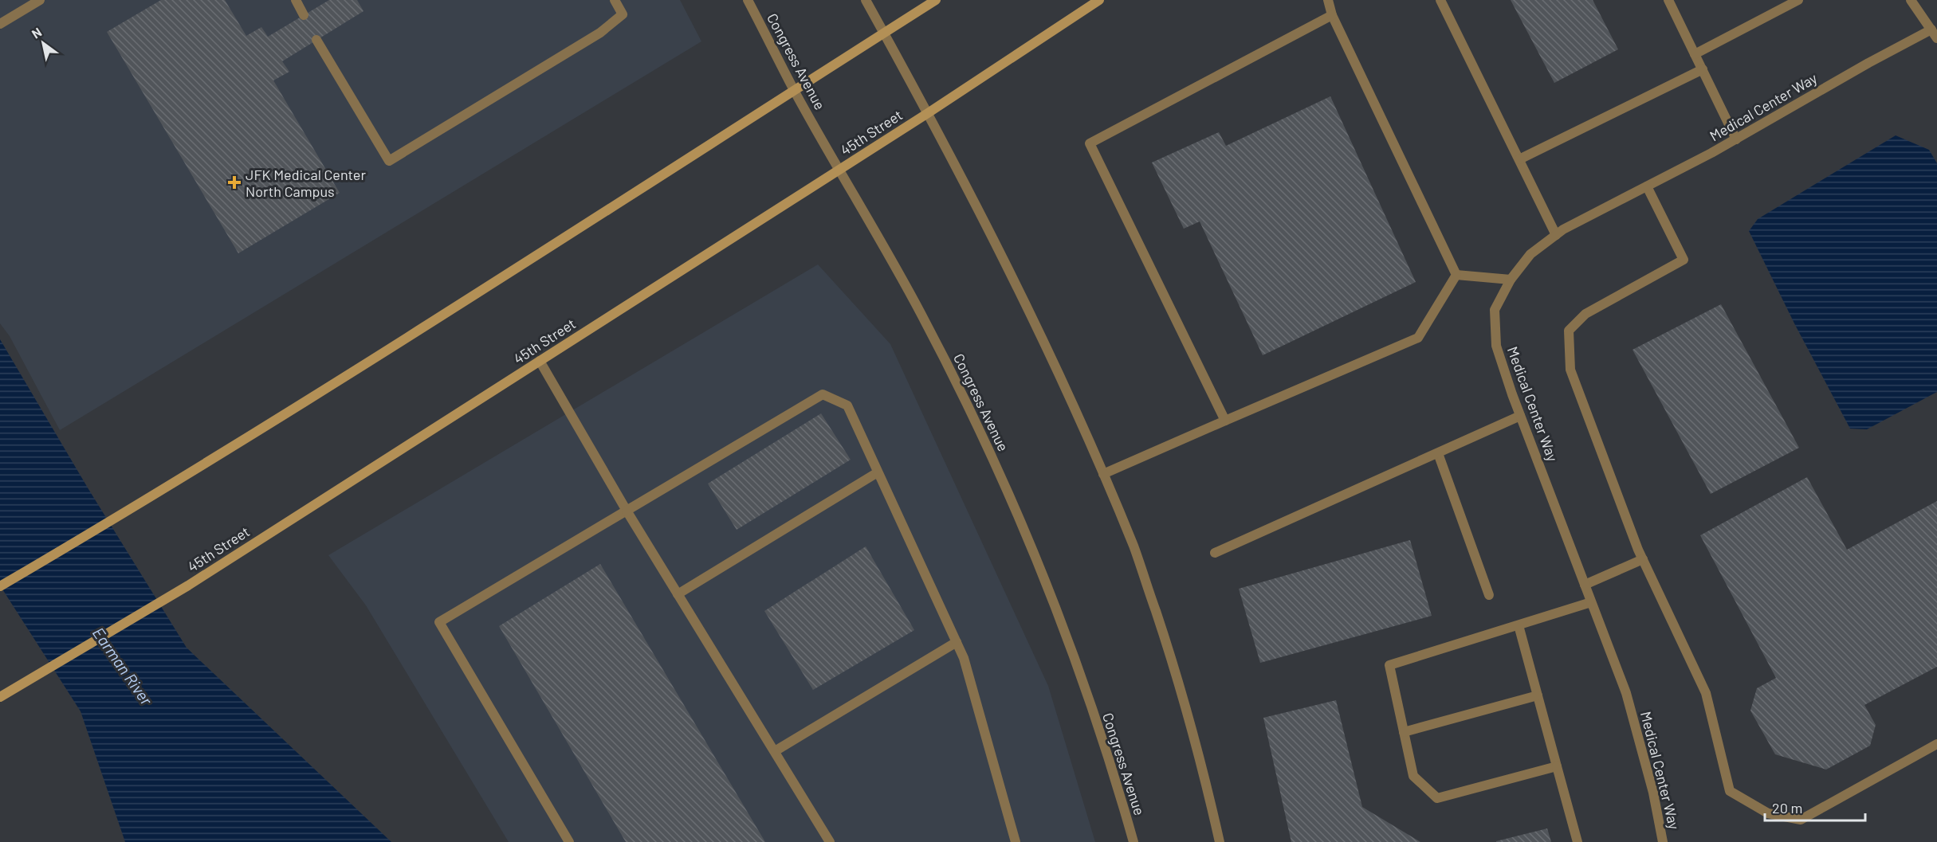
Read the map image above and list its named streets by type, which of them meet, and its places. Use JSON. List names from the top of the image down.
{
  "streets": {
    "main road": ["45th Street"],
    "street": ["Congress Avenue", "Medical Center Way"]
  },
  "crossings": [
    ["Congress Avenue", "45th Street"]
  ],
  "water": ["Earman River"],
  "places": {
    "health": ["JFK Medical Center North Campus"]
  },
  "scale_bar": "20 m",
  "north": "top left"
}
